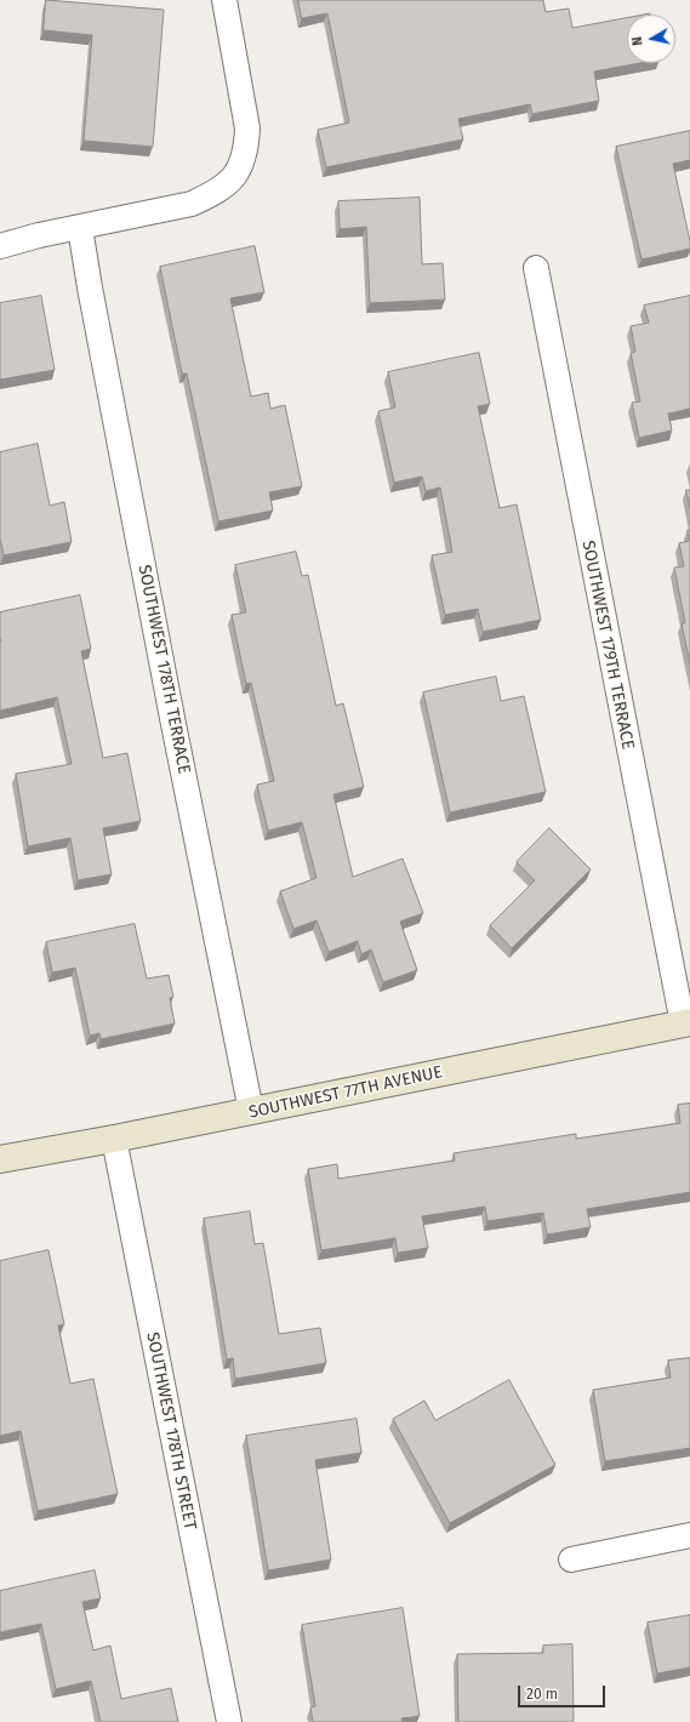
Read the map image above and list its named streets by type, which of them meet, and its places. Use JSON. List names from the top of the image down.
{
  "streets": {
    "street": [
      "SOUTHWEST 179TH TERRACE",
      "SOUTHWEST 178TH TERRACE",
      "SOUTHWEST 77TH AVENUE",
      "SOUTHWEST 178TH STREET"
    ]
  },
  "crossings": [
    ["SOUTHWEST 179TH TERRACE", "SOUTHWEST 77TH AVENUE"],
    ["SOUTHWEST 178TH TERRACE", "SOUTHWEST 77TH AVENUE"],
    ["SOUTHWEST 77TH AVENUE", "SOUTHWEST 178TH STREET"]
  ],
  "scale_bar": "20 m",
  "north": "left"
}
